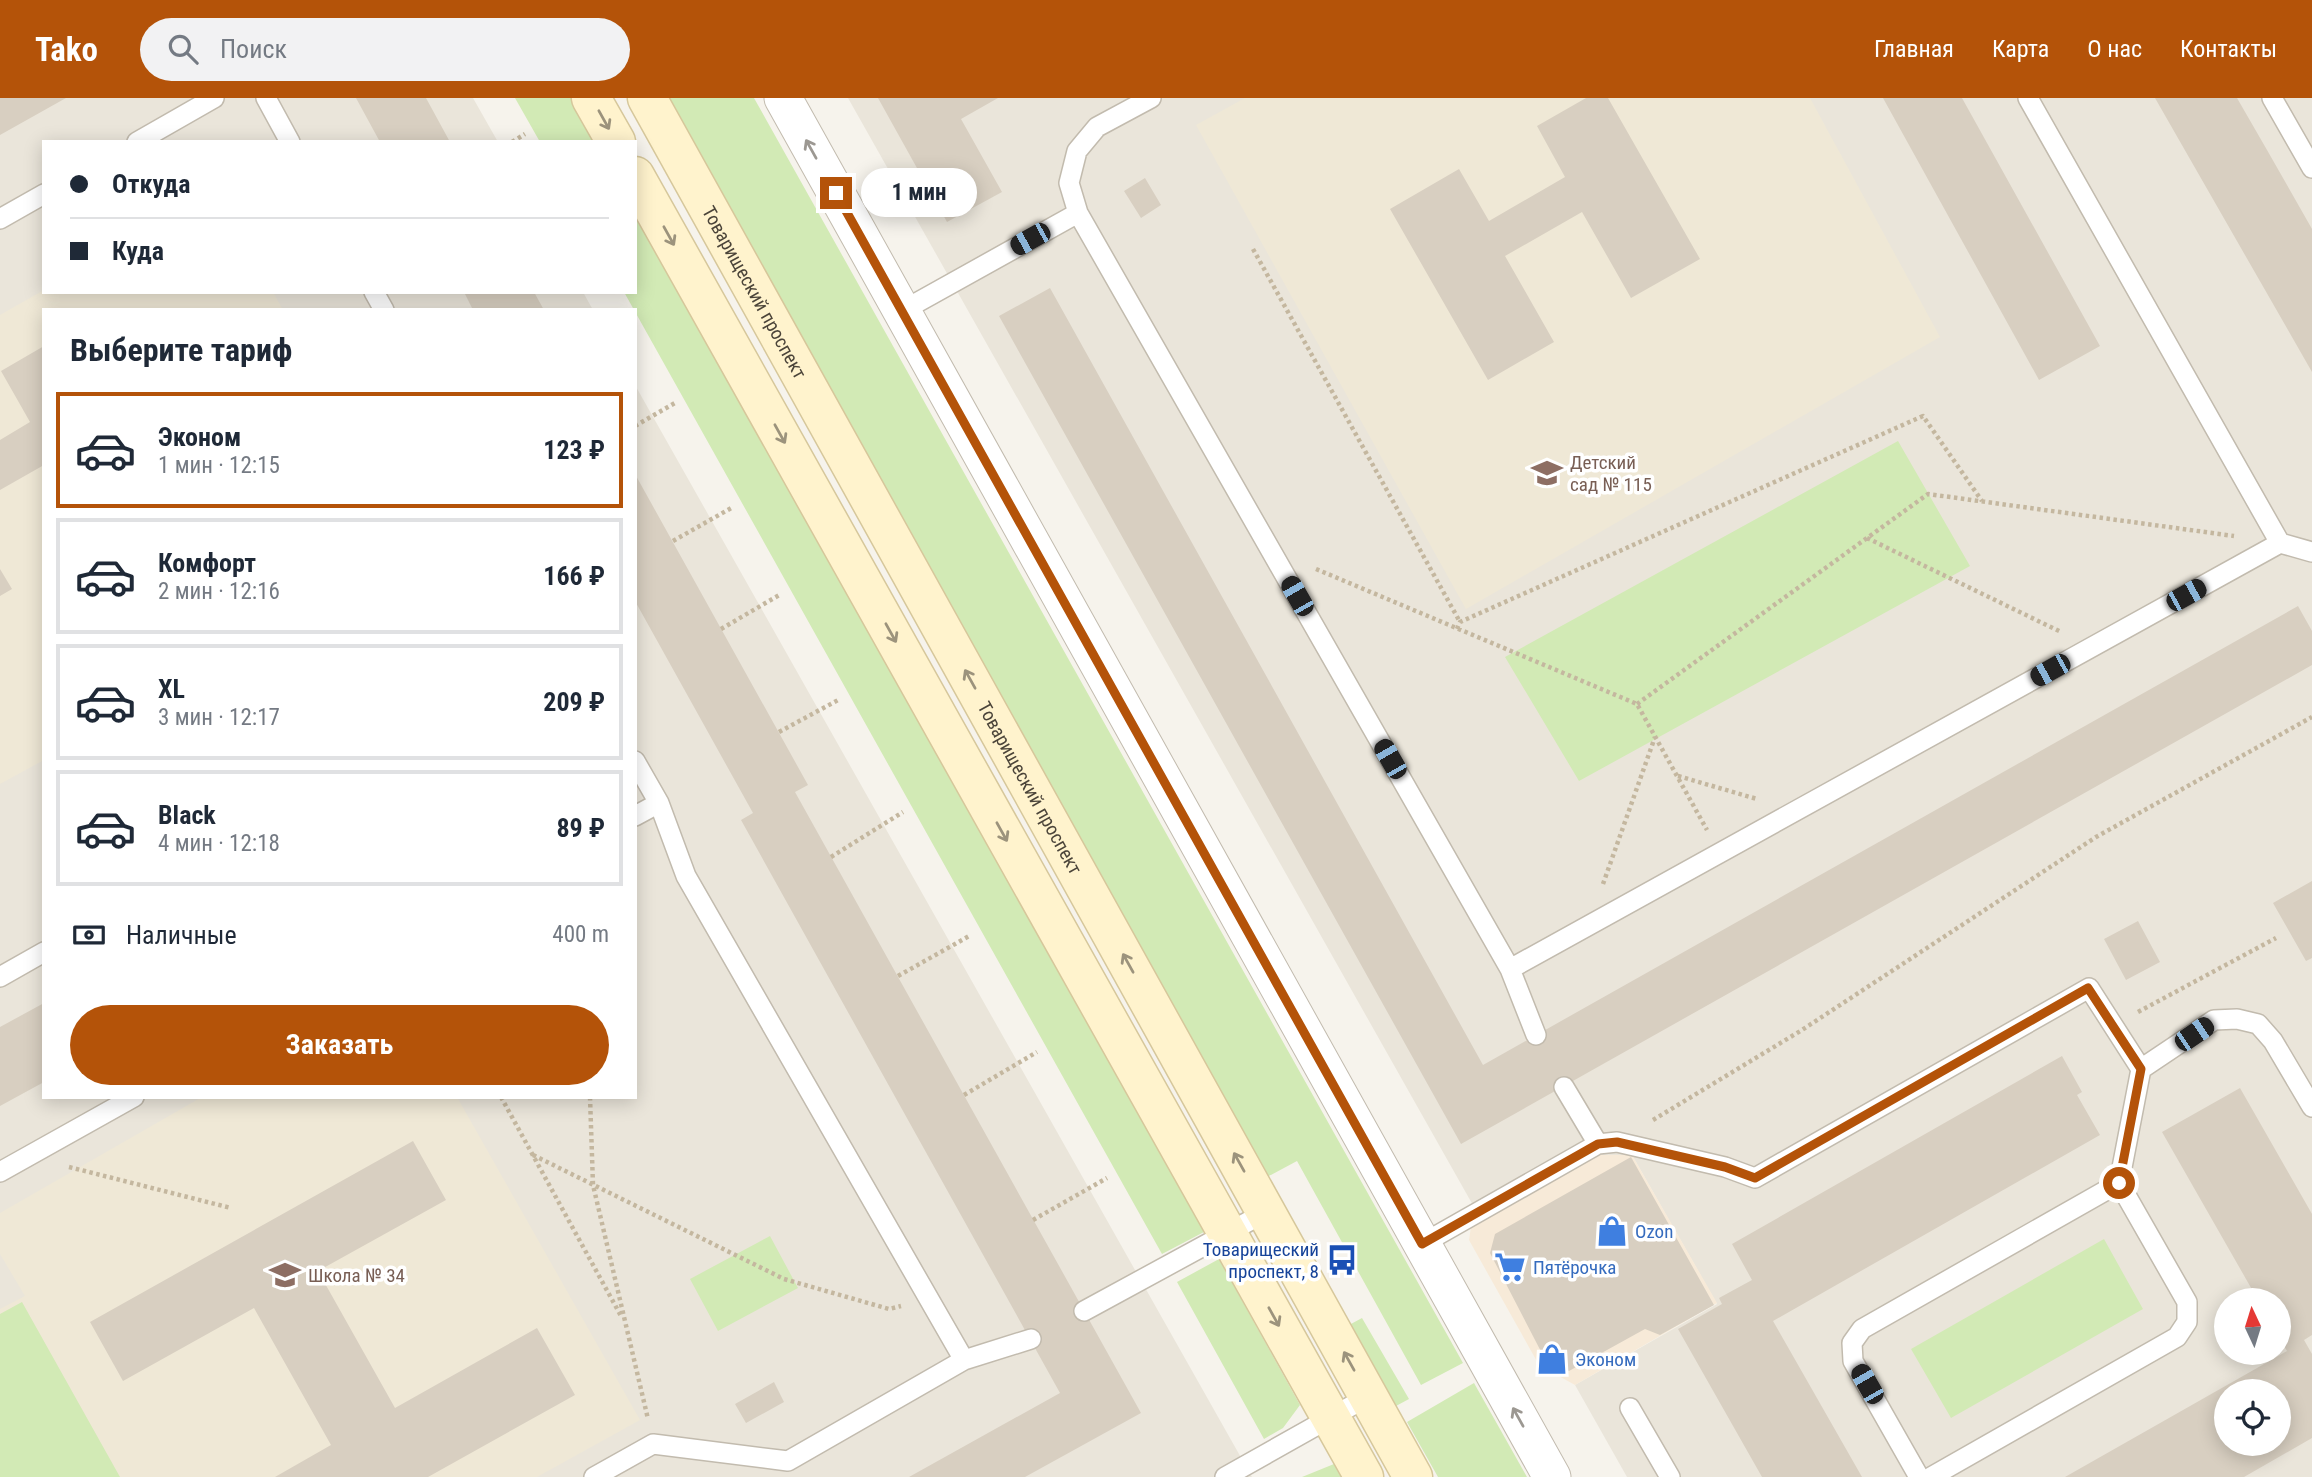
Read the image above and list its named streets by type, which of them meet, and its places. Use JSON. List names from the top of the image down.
{
  "streets": {
    "street": ["Товарищеский проспект"]
  },
  "places": {
    "school or university": ["Детский сад № 115", "Школа № 34"],
    "shop": ["Ozon", "Эконом"],
    "bus stop": ["Товарищеский проспект, 8"],
    "supermarket": ["Пятёрочка"]
  },
  "north": "top",
  "page": {
    "header": "Tako",
    "search": "Поиск",
    "nav": [
      "Главная",
      "Карта",
      "О нас",
      "Контакты"
    ],
    "banner": ["Откуда", "Куда"],
    "bubble": "1 мин",
    "heading": "Выберите тариф",
    "list": [
      {
        "name": "Эконом",
        "note": "1 мин · 12:15",
        "value": "123 ₽"
      },
      {
        "name": "Комфорт",
        "note": "2 мин · 12:16",
        "value": "166 ₽"
      },
      {
        "name": "XL",
        "note": "3 мин · 12:17",
        "value": "209 ₽"
      },
      {
        "name": "Black",
        "note": "4 мин · 12:18",
        "value": "89 ₽"
      }
    ],
    "pay": ["Наличные", "400 m"],
    "buttons": "Заказать"
  }
}
